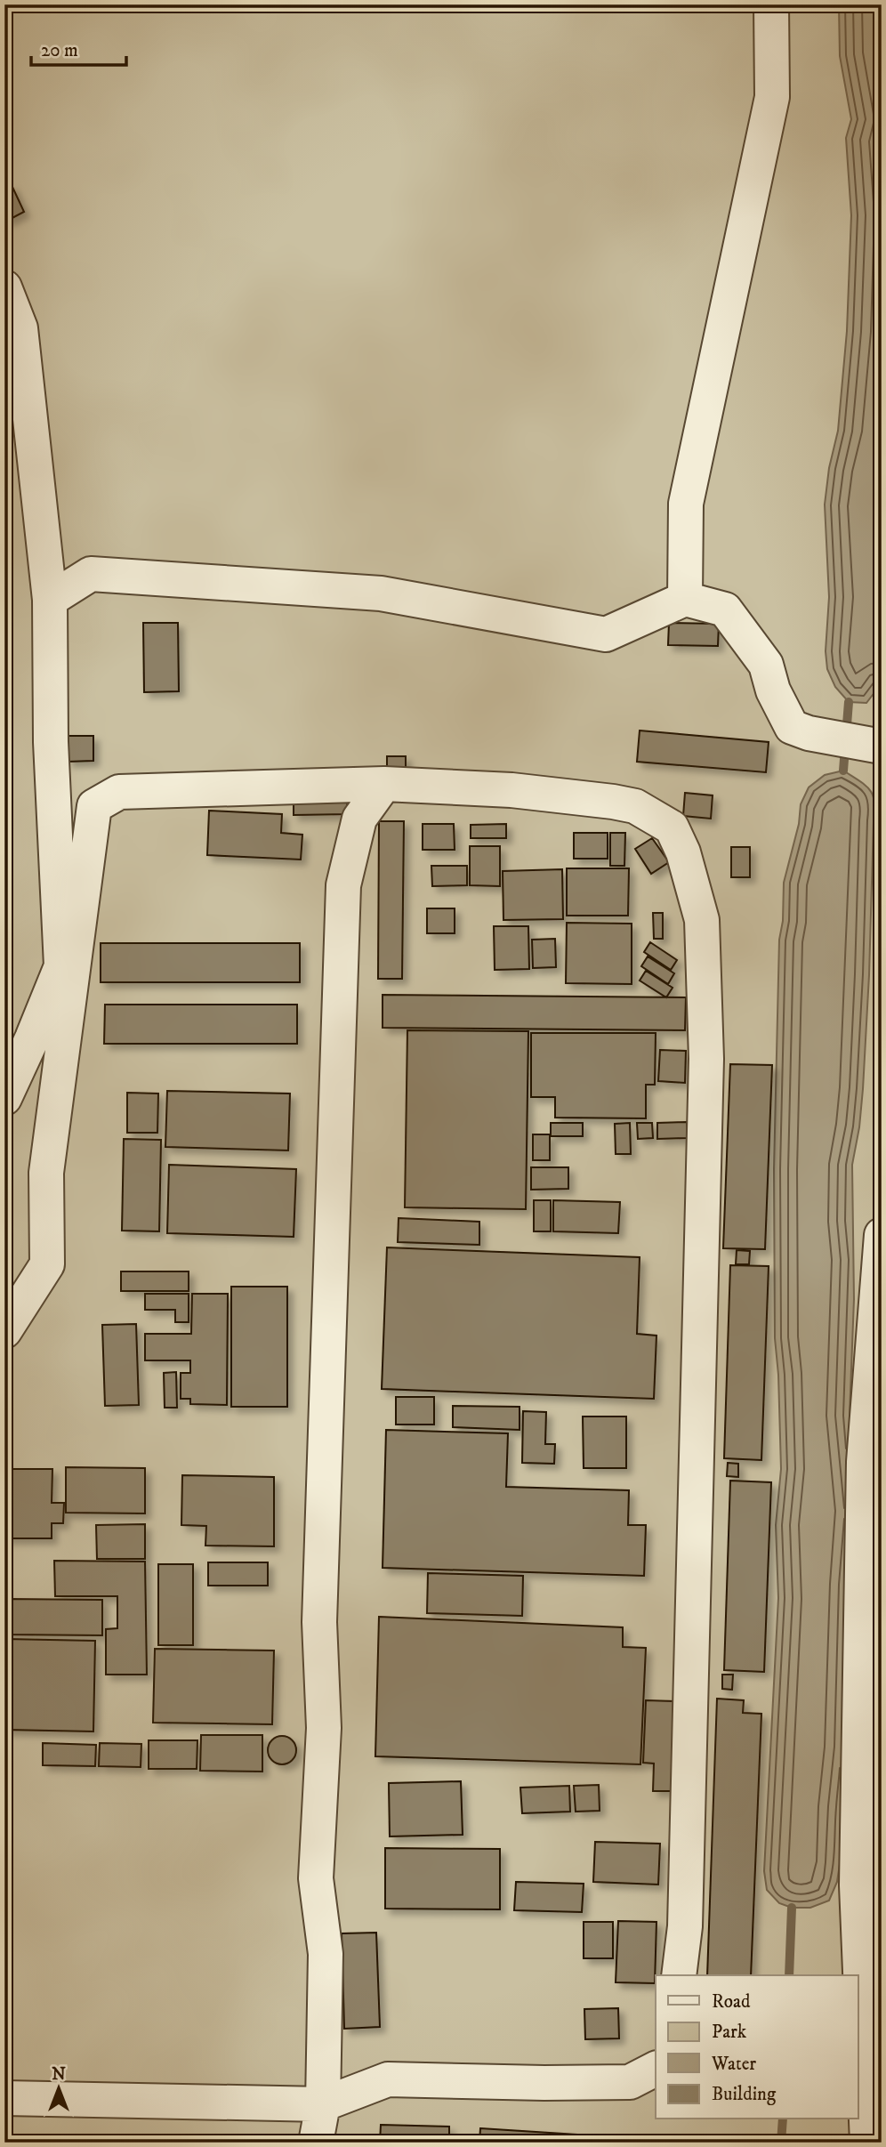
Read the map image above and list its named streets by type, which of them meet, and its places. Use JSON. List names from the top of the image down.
{
  "legend": [
    "Road",
    "Park",
    "Water",
    "Building"
  ],
  "scale_bar": "20 m",
  "north": "top"
}
